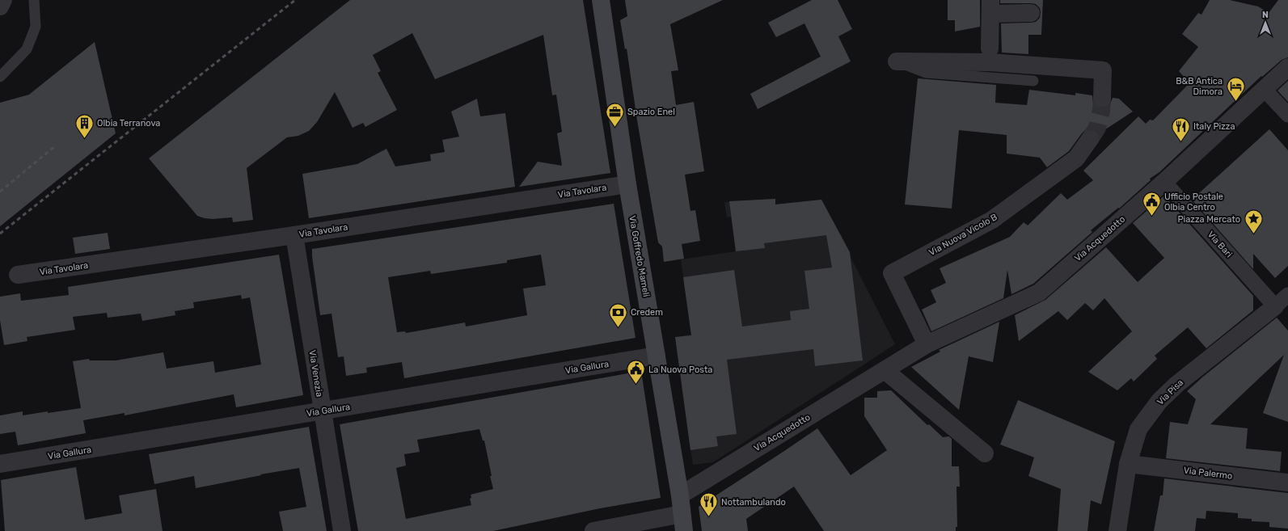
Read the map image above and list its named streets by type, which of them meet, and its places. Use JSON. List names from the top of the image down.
{
  "streets": {
    "main road": ["Via Goffredo Mameli"],
    "street": [
      "Via Tavolara",
      "Via Nuova Vicolo B",
      "Via Acquedotto",
      "Via Bari",
      "Via Gallura",
      "Via Venezia",
      "Via Pisa",
      "Via Palermo"
    ]
  },
  "crossings": [
    ["Via Tavolara", "Via Goffredo Mameli"],
    ["Via Tavolara", "Via Venezia"],
    ["Via Nuova Vicolo B", "Via Acquedotto"],
    ["Via Acquedotto", "Via Bari"],
    ["Via Acquedotto", "Via Goffredo Mameli"],
    ["Via Bari", "Via Pisa"],
    ["Via Goffredo Mameli", "Via Gallura"],
    ["Via Gallura", "Via Venezia"],
    ["Via Pisa", "Via Palermo"]
  ],
  "places": {
    "hotel": ["B&B Antica Dimora"],
    "office": ["Spazio Enel"],
    "building": ["Olbia Terranova"],
    "restaurant": ["Italy Pizza", "Nottambulando"],
    "public building": ["Ufficio Postale Olbia Centro", "La Nuova Posta"],
    "place": ["Piazza Mercato"],
    "bank": ["Credem"]
  },
  "north": "top"
}
